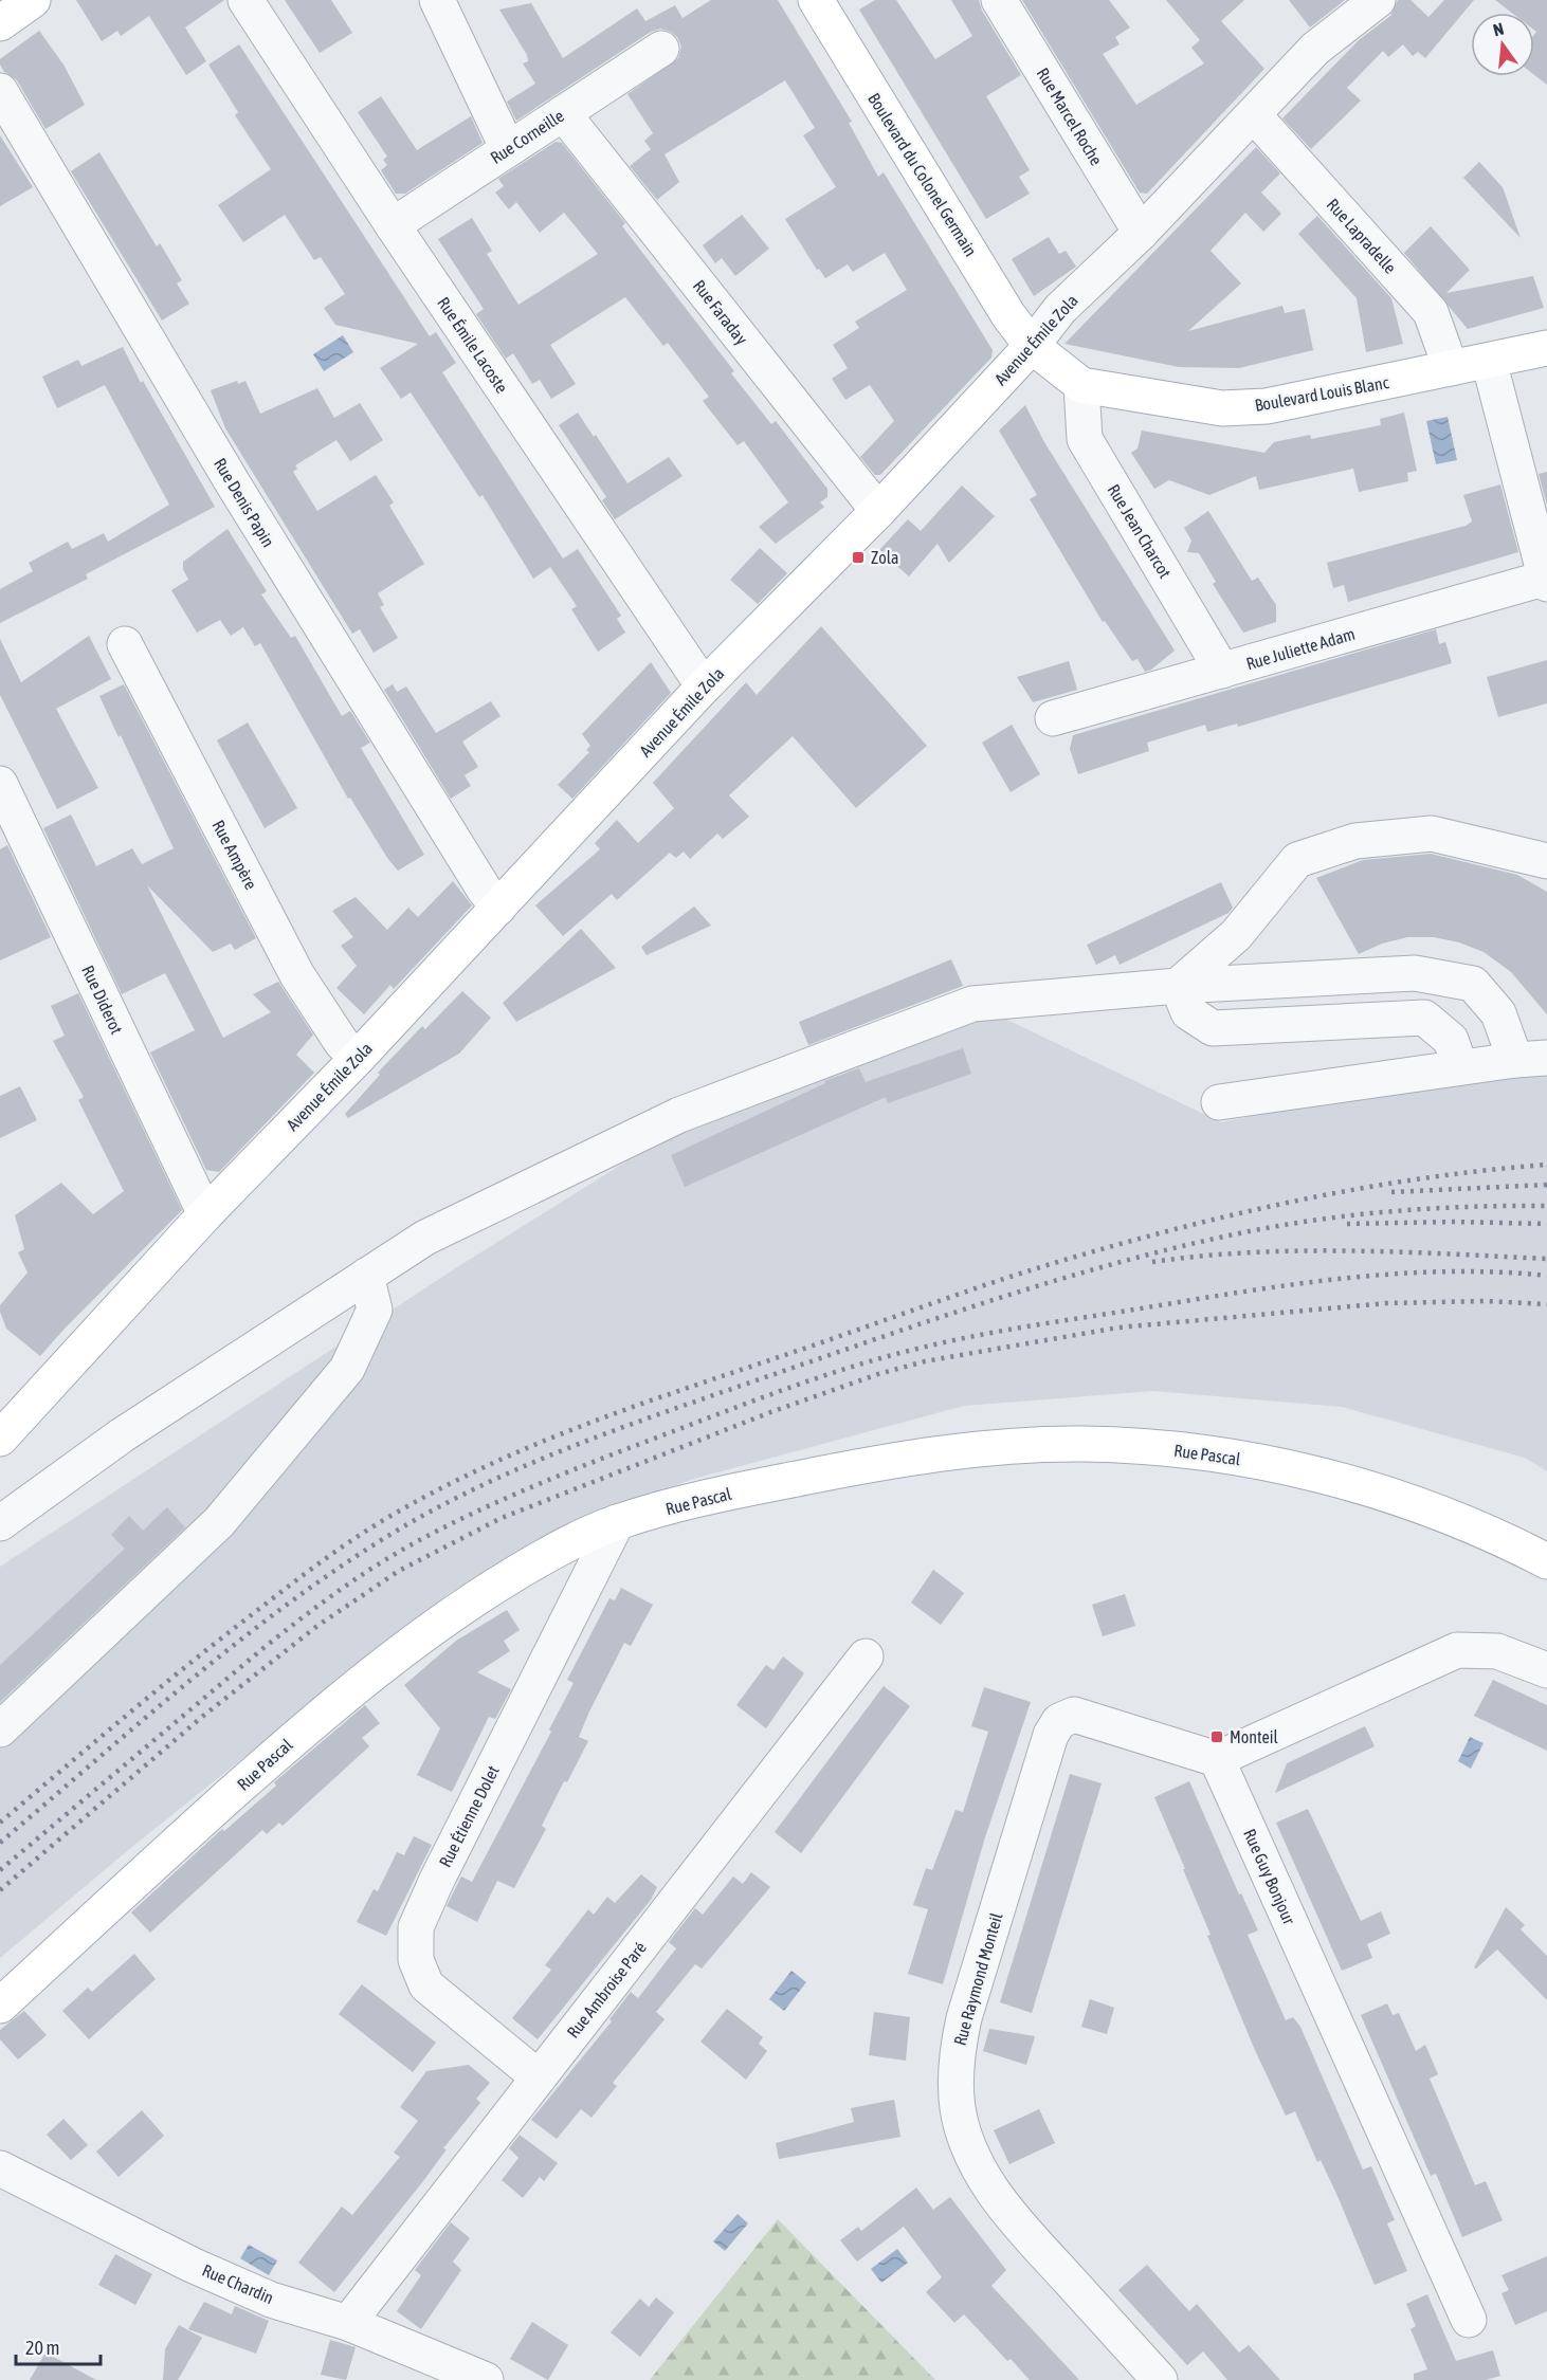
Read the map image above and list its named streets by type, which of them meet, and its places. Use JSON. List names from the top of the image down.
{
  "streets": {
    "main road": [
      "Boulevard du Colonel Germain",
      "Avenue Émile Zola",
      "Boulevard Louis Blanc",
      "Rue Pascal"
    ],
    "street": [
      "Rue Marcel Roche",
      "Rue Corneille",
      "Rue Lapradelle",
      "Rue Faraday",
      "Rue Émile Lacoste",
      "Rue Denis Papin",
      "Rue Jean Charcot",
      "Rue Juliette Adam",
      "Rue Ampère",
      "Rue Diderot",
      "Rue Étienne Dolet",
      "Rue Guy Bonjour",
      "Rue Raymond Monteil",
      "Rue Ambroise Paré",
      "Rue Chardin"
    ]
  },
  "crossings": [
    ["Rue Marcel Roche", "Avenue Émile Zola"],
    ["Rue Corneille", "Rue Faraday"],
    ["Rue Corneille", "Rue Émile Lacoste"],
    ["Boulevard du Colonel Germain", "Avenue Émile Zola"],
    ["Boulevard du Colonel Germain", "Boulevard Louis Blanc"],
    ["Rue Lapradelle", "Avenue Émile Zola"],
    ["Rue Lapradelle", "Boulevard Louis Blanc"],
    ["Rue Faraday", "Avenue Émile Zola"],
    ["Avenue Émile Zola", "Rue Émile Lacoste"],
    ["Avenue Émile Zola", "Boulevard Louis Blanc"],
    ["Avenue Émile Zola", "Rue Denis Papin"],
    ["Avenue Émile Zola", "Rue Ampère"],
    ["Avenue Émile Zola", "Rue Diderot"],
    ["Boulevard Louis Blanc", "Rue Jean Charcot"],
    ["Rue Jean Charcot", "Rue Juliette Adam"],
    ["Rue Pascal", "Rue Étienne Dolet"],
    ["Rue Étienne Dolet", "Rue Ambroise Paré"],
    ["Rue Guy Bonjour", "Rue Raymond Monteil"],
    ["Rue Ambroise Paré", "Rue Chardin"]
  ],
  "places": {
    "transit": ["Zola", "Monteil"]
  },
  "scale_bar": "20 m",
  "north": "top"
}
